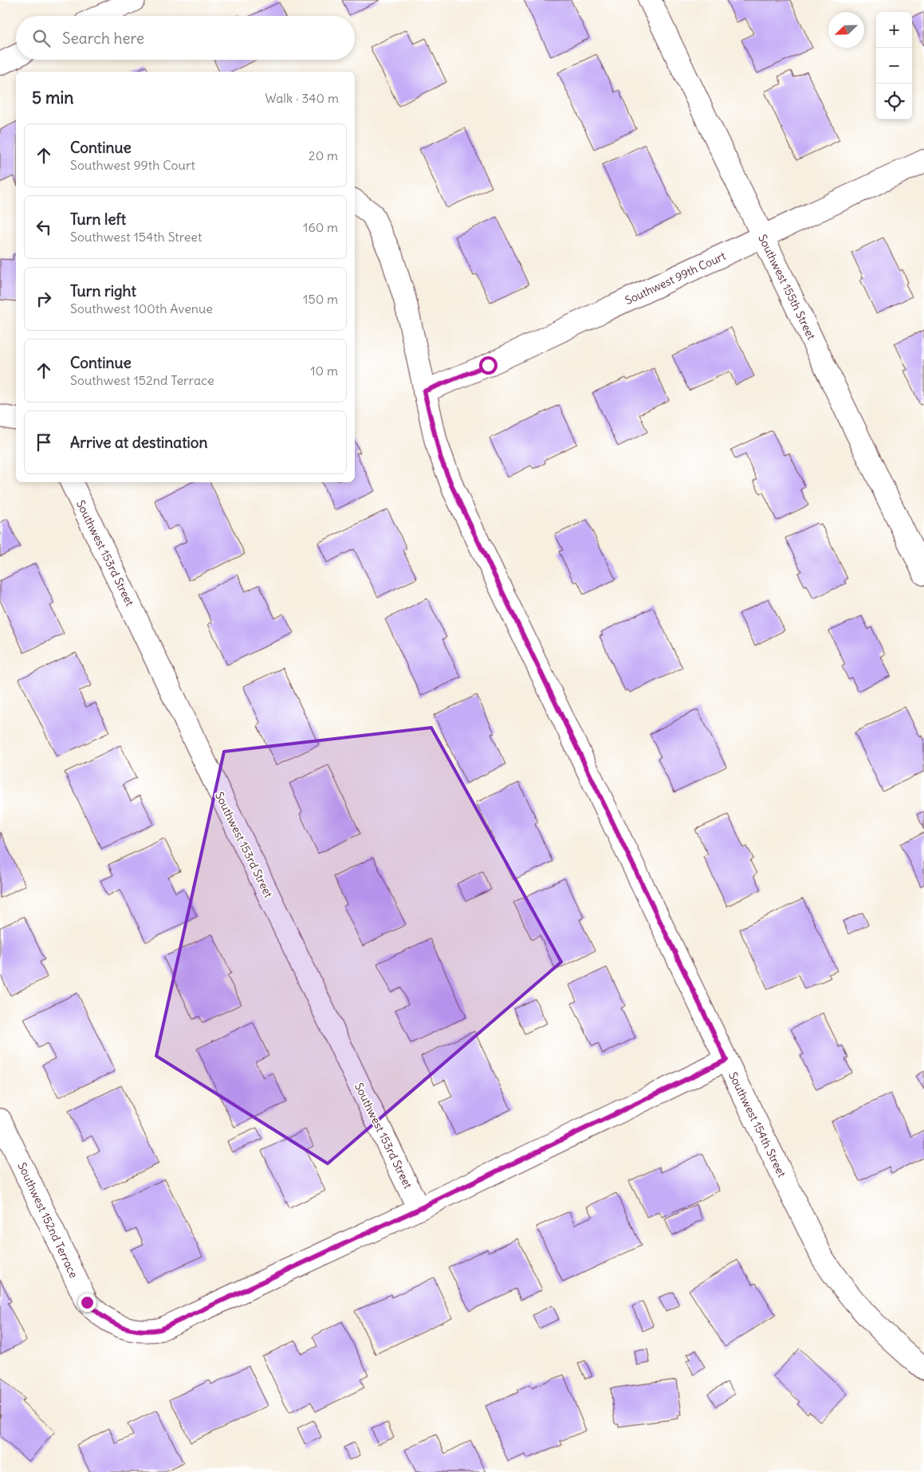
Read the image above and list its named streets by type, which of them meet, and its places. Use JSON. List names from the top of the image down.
{
  "streets": {
    "street": [
      "Southwest 99th Court",
      "Southwest 155th Street",
      "Southwest 153rd Street",
      "Southwest 154th Street",
      "Southwest 152nd Terrace"
    ]
  },
  "crossings": [
    ["Southwest 99th Court", "Southwest 155th Street"],
    ["Southwest 99th Court", "Southwest 154th Street"],
    ["Southwest 153rd Street", "Southwest 152nd Terrace"],
    ["Southwest 154th Street", "Southwest 152nd Terrace"]
  ],
  "north": "bottom left",
  "page": {
    "map_buttons": ["+", "−"],
    "search": "Search here",
    "heading": ["5 min", "Walk · 340 m"],
    "list": [
      ["Continue", "Southwest 99th Court", "20 m"],
      ["Turn left", "Southwest 154th Street", "160 m"],
      ["Turn right", "Southwest 100th Avenue", "150 m"],
      ["Continue", "Southwest 152nd Terrace", "10 m"],
      "Arrive at destination"
    ]
  }
}
